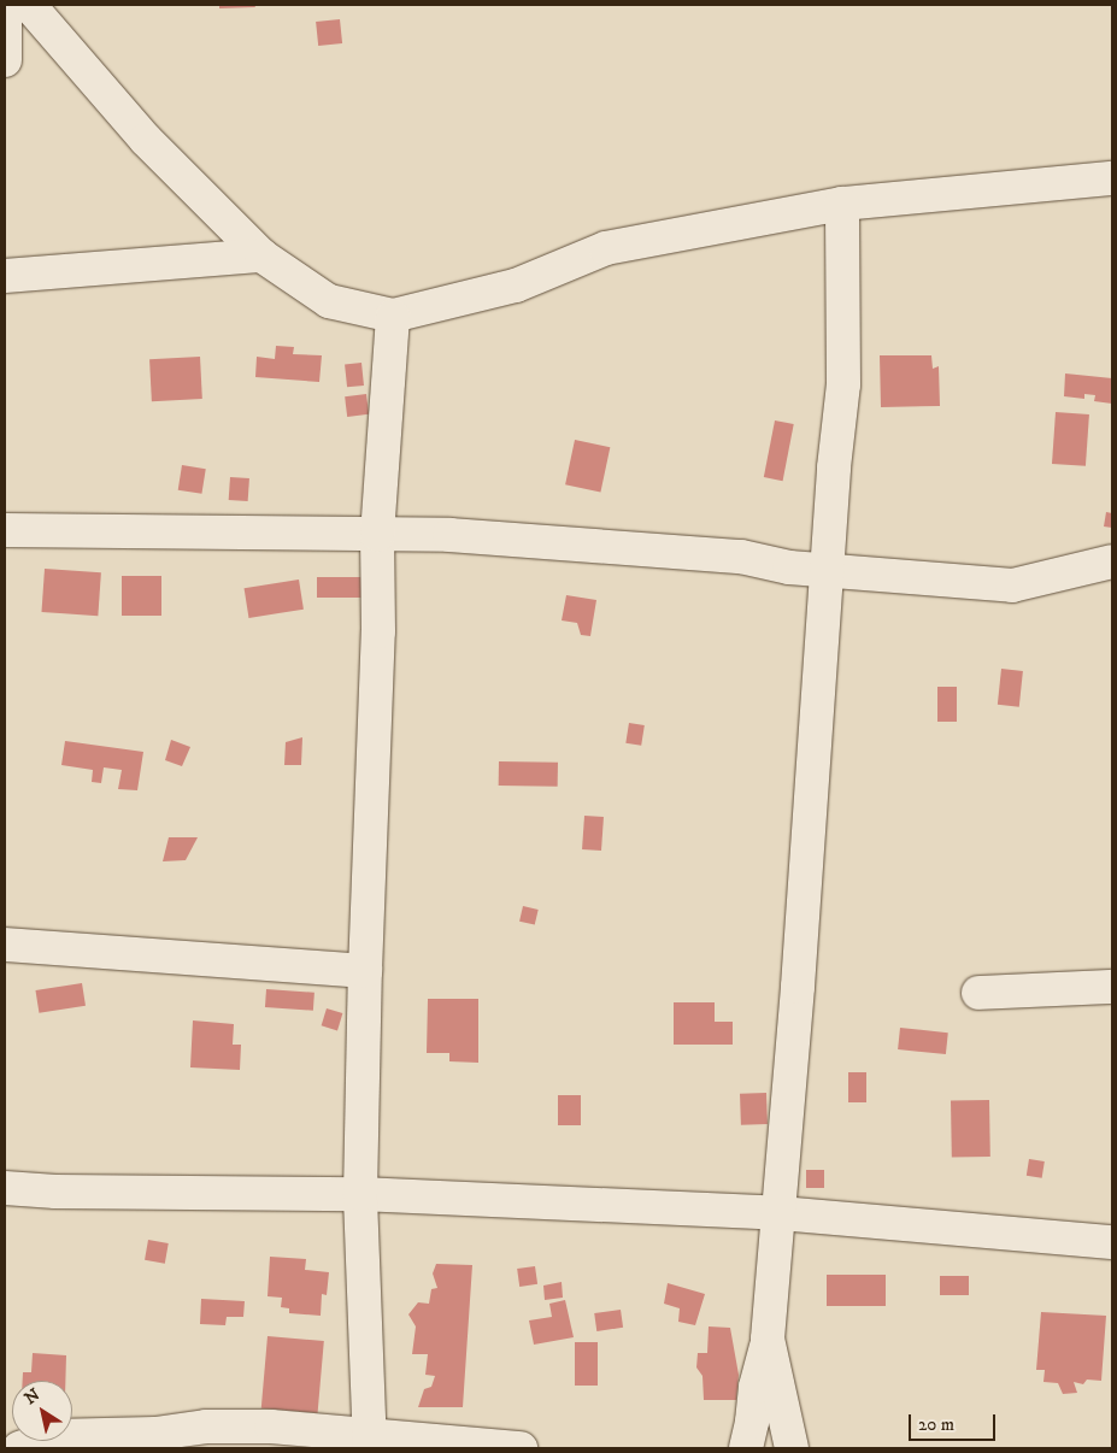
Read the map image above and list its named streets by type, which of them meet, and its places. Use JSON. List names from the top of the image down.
{
  "scale_bar": "20 m",
  "north": "top left"
}
